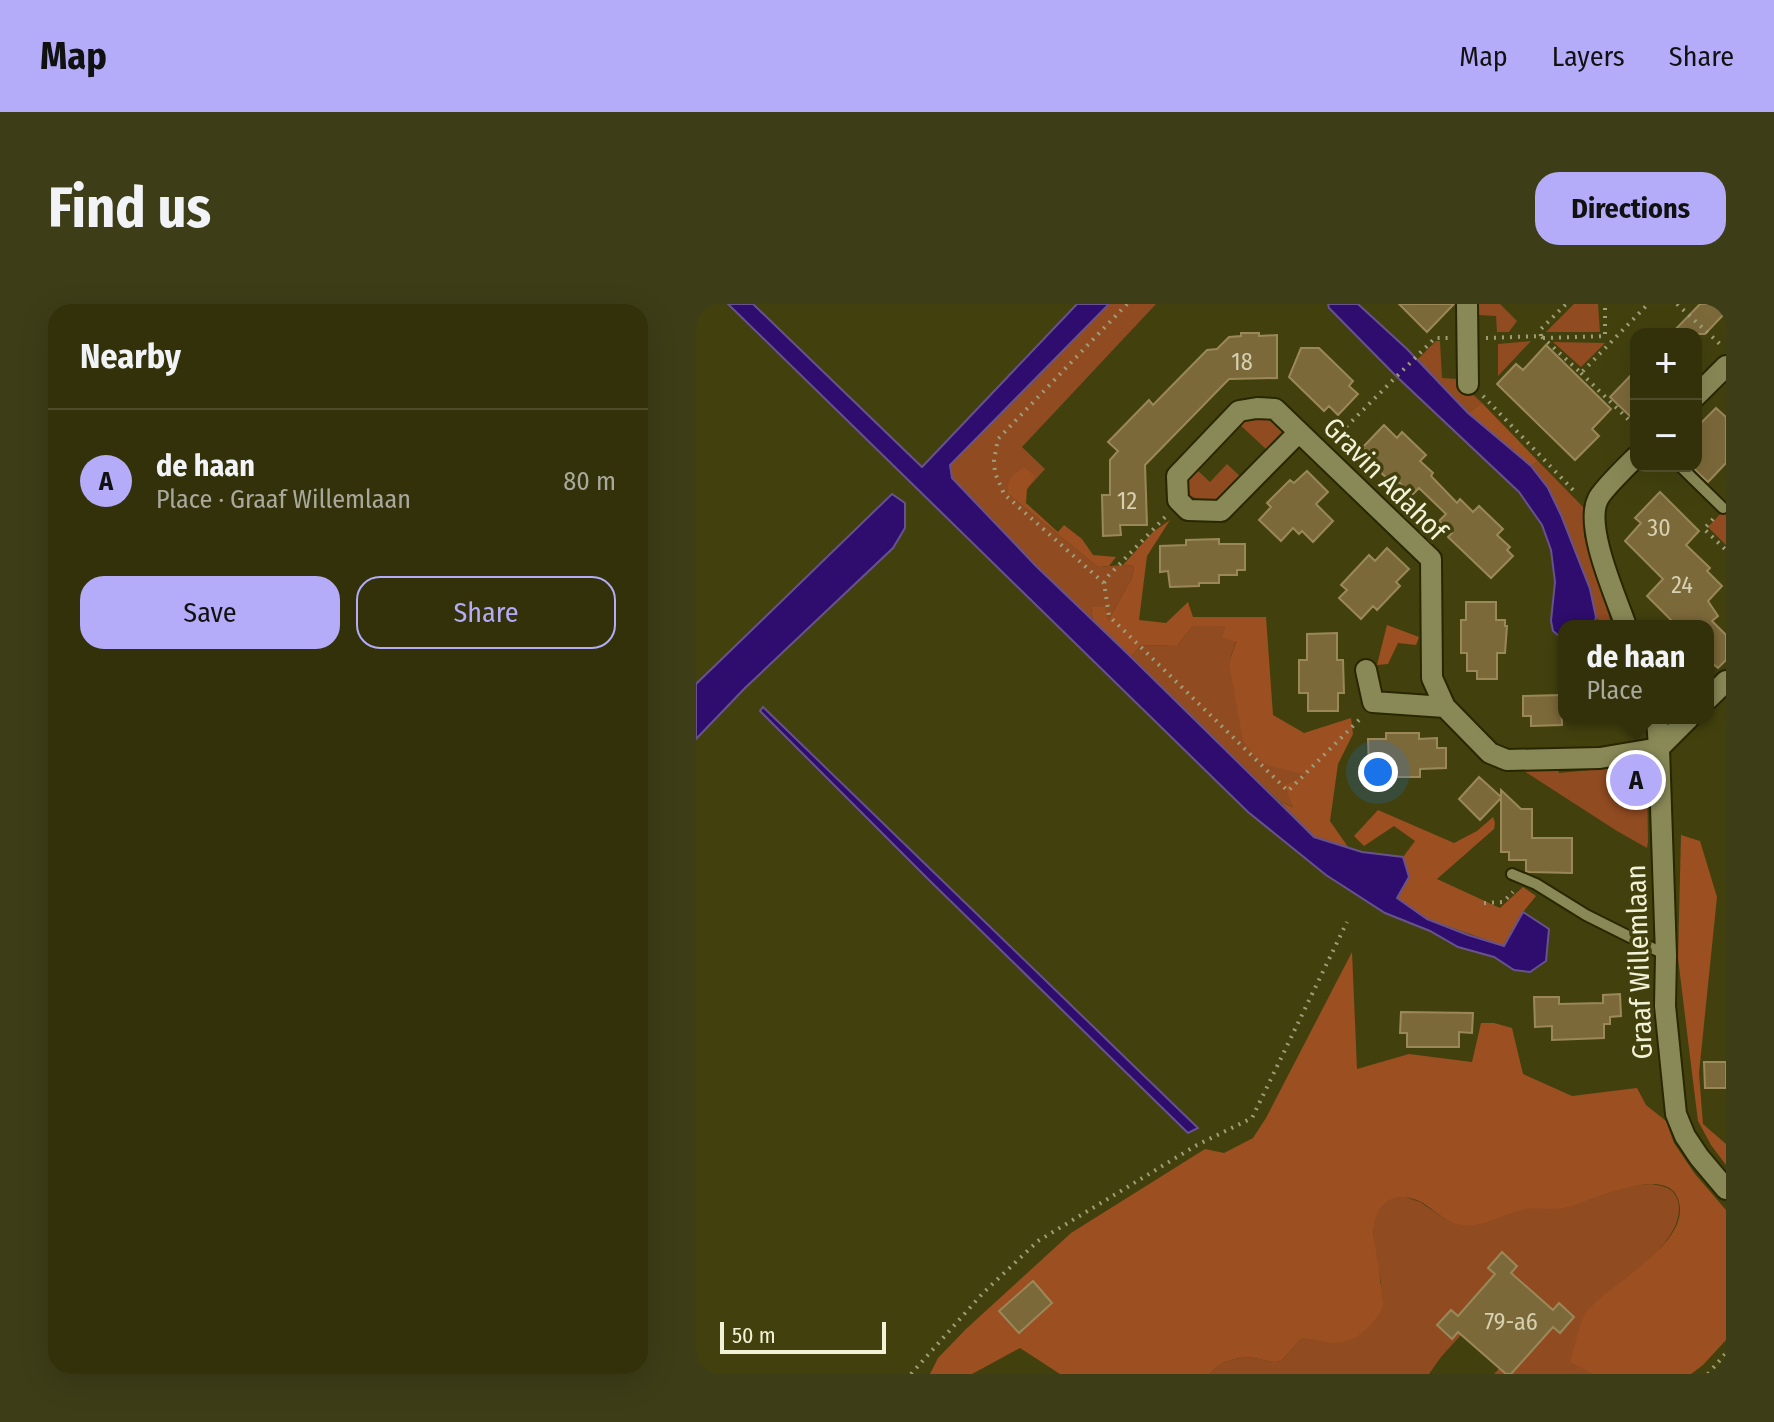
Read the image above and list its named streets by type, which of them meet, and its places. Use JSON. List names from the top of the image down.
{
  "streets": {
    "street": ["Gravin Adahof", "Graaf Willemlaan"]
  },
  "crossings": [
    ["Gravin Adahof", "Graaf Willemlaan"]
  ],
  "house_numbers": [
    "18",
    "12",
    "30",
    "24",
    "79-a6"
  ],
  "scale_bar": "50 m",
  "page": {
    "header": "Map",
    "nav": ["Map", "Layers", "Share"],
    "buttons": [
      "Directions",
      ["Save", "Share"]
    ],
    "title": "Find us",
    "heading": "Nearby",
    "map_buttons": ["+", "−"],
    "list": [
      {
        "mark": "A",
        "name": "de haan",
        "note": "Place · Graaf Willemlaan",
        "value": "80 m"
      }
    ],
    "popup": ["de haan", "Place"],
    "pins": "A",
    "scale": "50 m"
  }
}
